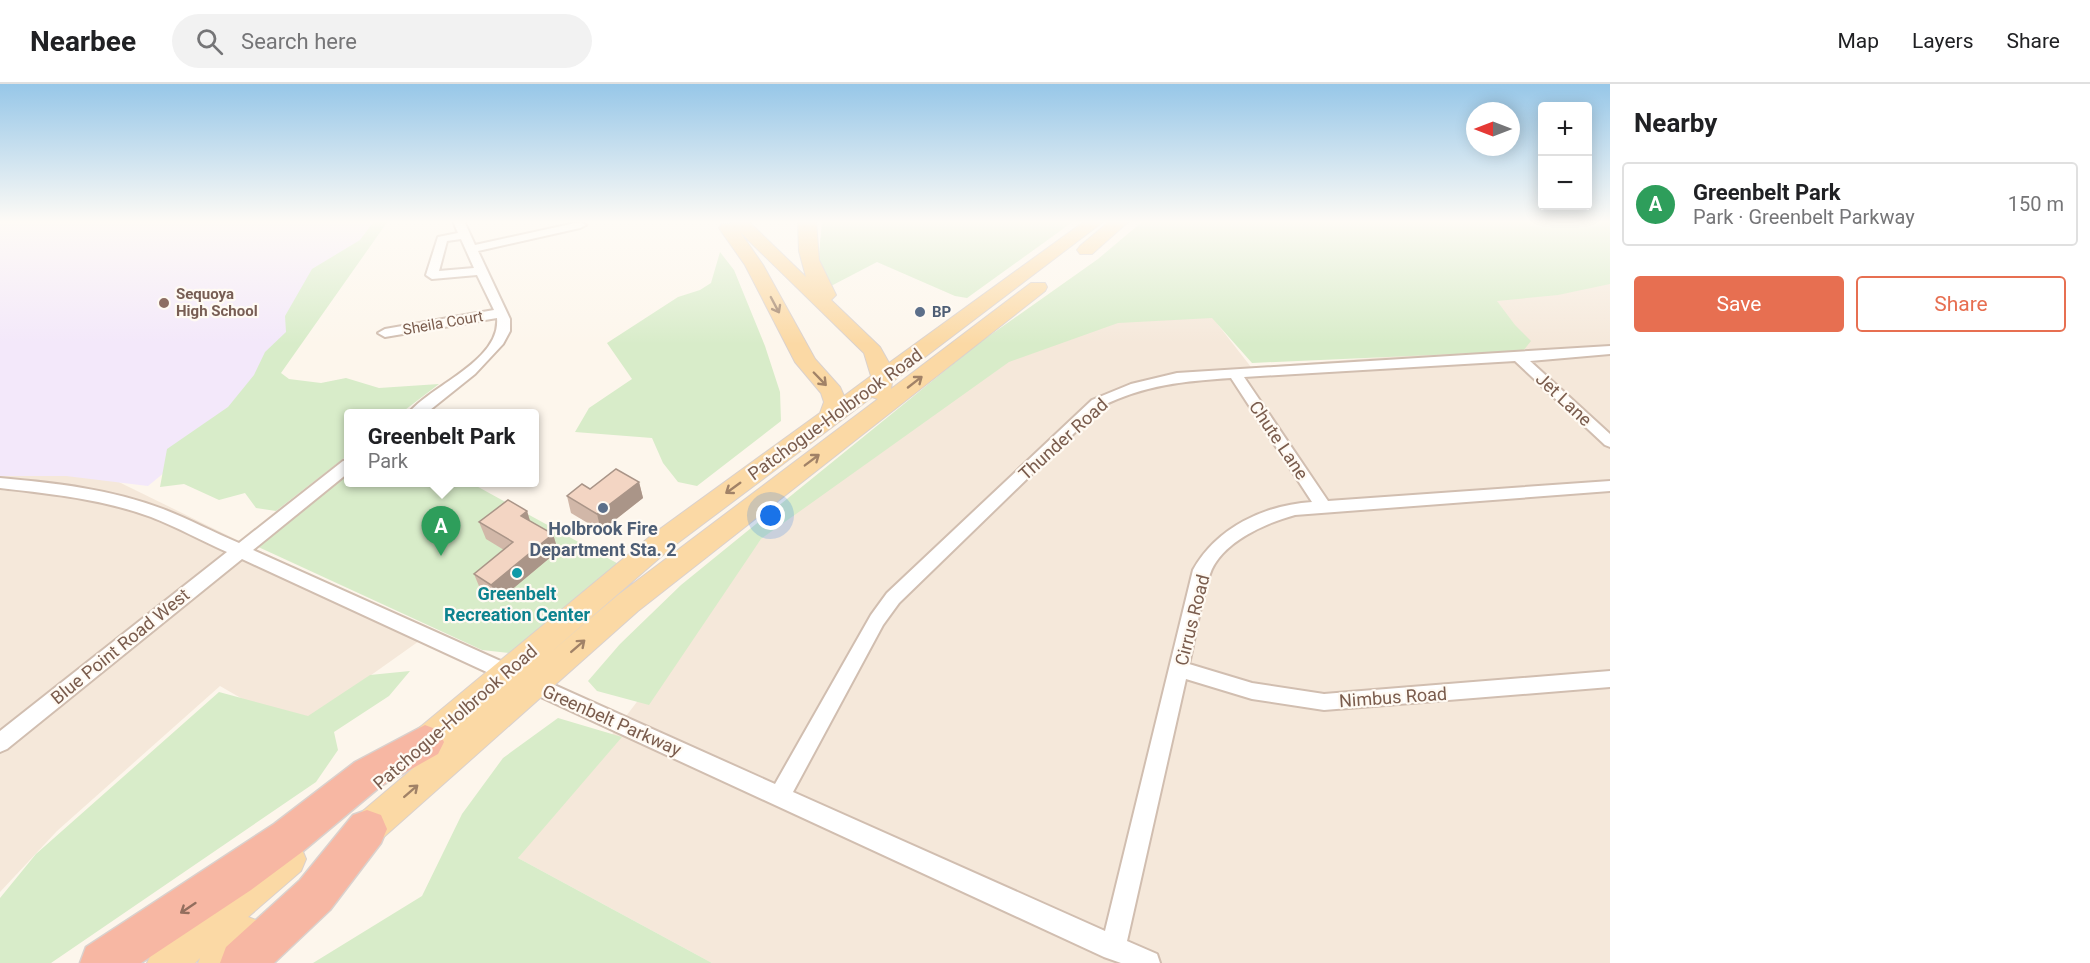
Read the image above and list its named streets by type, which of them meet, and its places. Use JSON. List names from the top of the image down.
{
  "streets": {
    "main road": ["Patchogue-Holbrook Road"],
    "street": [
      "Sheila Court",
      "Jet Lane",
      "Thunder Road",
      "Chute Lane",
      "Cirrus Road",
      "Blue Point Road West",
      "Nimbus Road",
      "Greenbelt Parkway"
    ]
  },
  "crossings": [
    ["Jet Lane", "Thunder Road"],
    ["Patchogue-Holbrook Road", "Greenbelt Parkway"],
    ["Thunder Road", "Chute Lane"],
    ["Thunder Road", "Greenbelt Parkway"],
    ["Chute Lane", "Cirrus Road"],
    ["Cirrus Road", "Nimbus Road"],
    ["Cirrus Road", "Greenbelt Parkway"],
    ["Blue Point Road West", "Greenbelt Parkway"]
  ],
  "places": [
    "Sequoya High School",
    "BP",
    "Holbrook Fire Department Sta. 2",
    "Greenbelt Recreation Center"
  ],
  "north": "left",
  "page": {
    "header": "Nearbee",
    "search": "Search here",
    "nav": ["Map", "Layers", "Share"],
    "heading": "Nearby",
    "map_buttons": ["+", "−"],
    "list": [
      {
        "mark": "A",
        "name": "Greenbelt Park",
        "note": "Park · Greenbelt Parkway",
        "value": "150 m"
      }
    ],
    "buttons": ["Save", "Share"],
    "popup": ["Greenbelt Park", "Park"],
    "pins": "A"
  }
}
